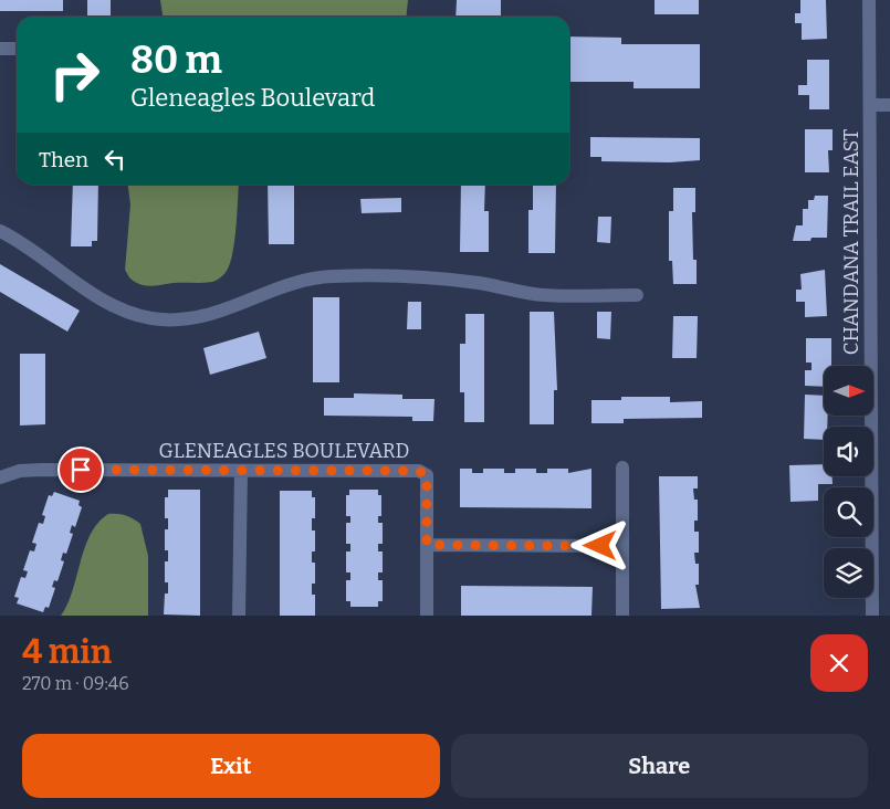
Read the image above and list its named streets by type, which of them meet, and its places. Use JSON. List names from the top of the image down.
{
  "streets": {
    "street": ["CHANDANA TRAIL EAST", "GLENEAGLES BOULEVARD"]
  },
  "north": "right",
  "page": {
    "turn": ["80 m", "Gleneagles Boulevard"],
    "then": "Then",
    "heading": ["4 min", "270 m · 09:46"],
    "buttons": ["Exit", "Share"]
  }
}
